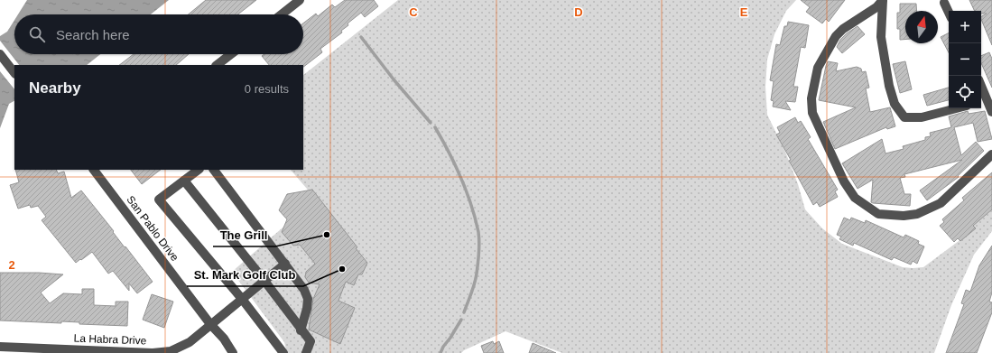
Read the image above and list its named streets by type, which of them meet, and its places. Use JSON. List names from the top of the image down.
{
  "streets": {
    "street": ["San Pablo Drive", "La Habra Drive"]
  },
  "crossings": [
    ["San Pablo Drive", "La Habra Drive"]
  ],
  "places": ["The Grill", "St. Mark Golf Club"],
  "north": "top",
  "page": {
    "map_buttons": ["+", "−"],
    "search": "Search here",
    "heading": ["Nearby", "0 results"]
  },
  "grid": {
    "columns": ["C", "D", "E"],
    "rows": ["2"]
  }
}
